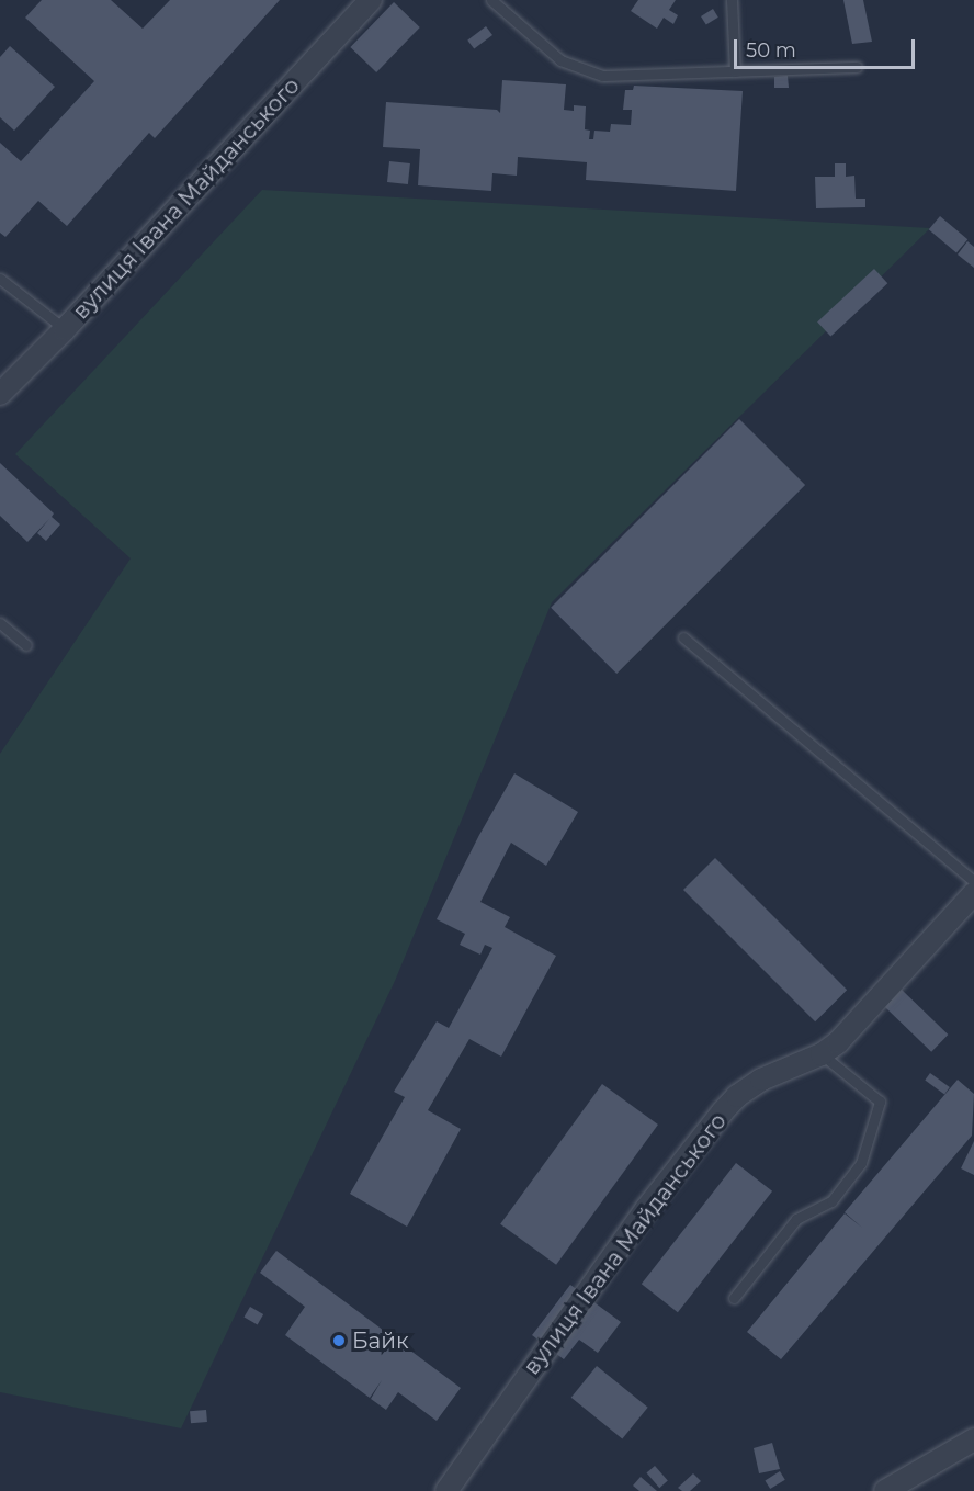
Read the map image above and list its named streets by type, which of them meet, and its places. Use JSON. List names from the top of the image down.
{
  "streets": {
    "street": ["вулиця Івана Майданського"]
  },
  "places": ["Байк"],
  "scale_bar": "50 m"
}
